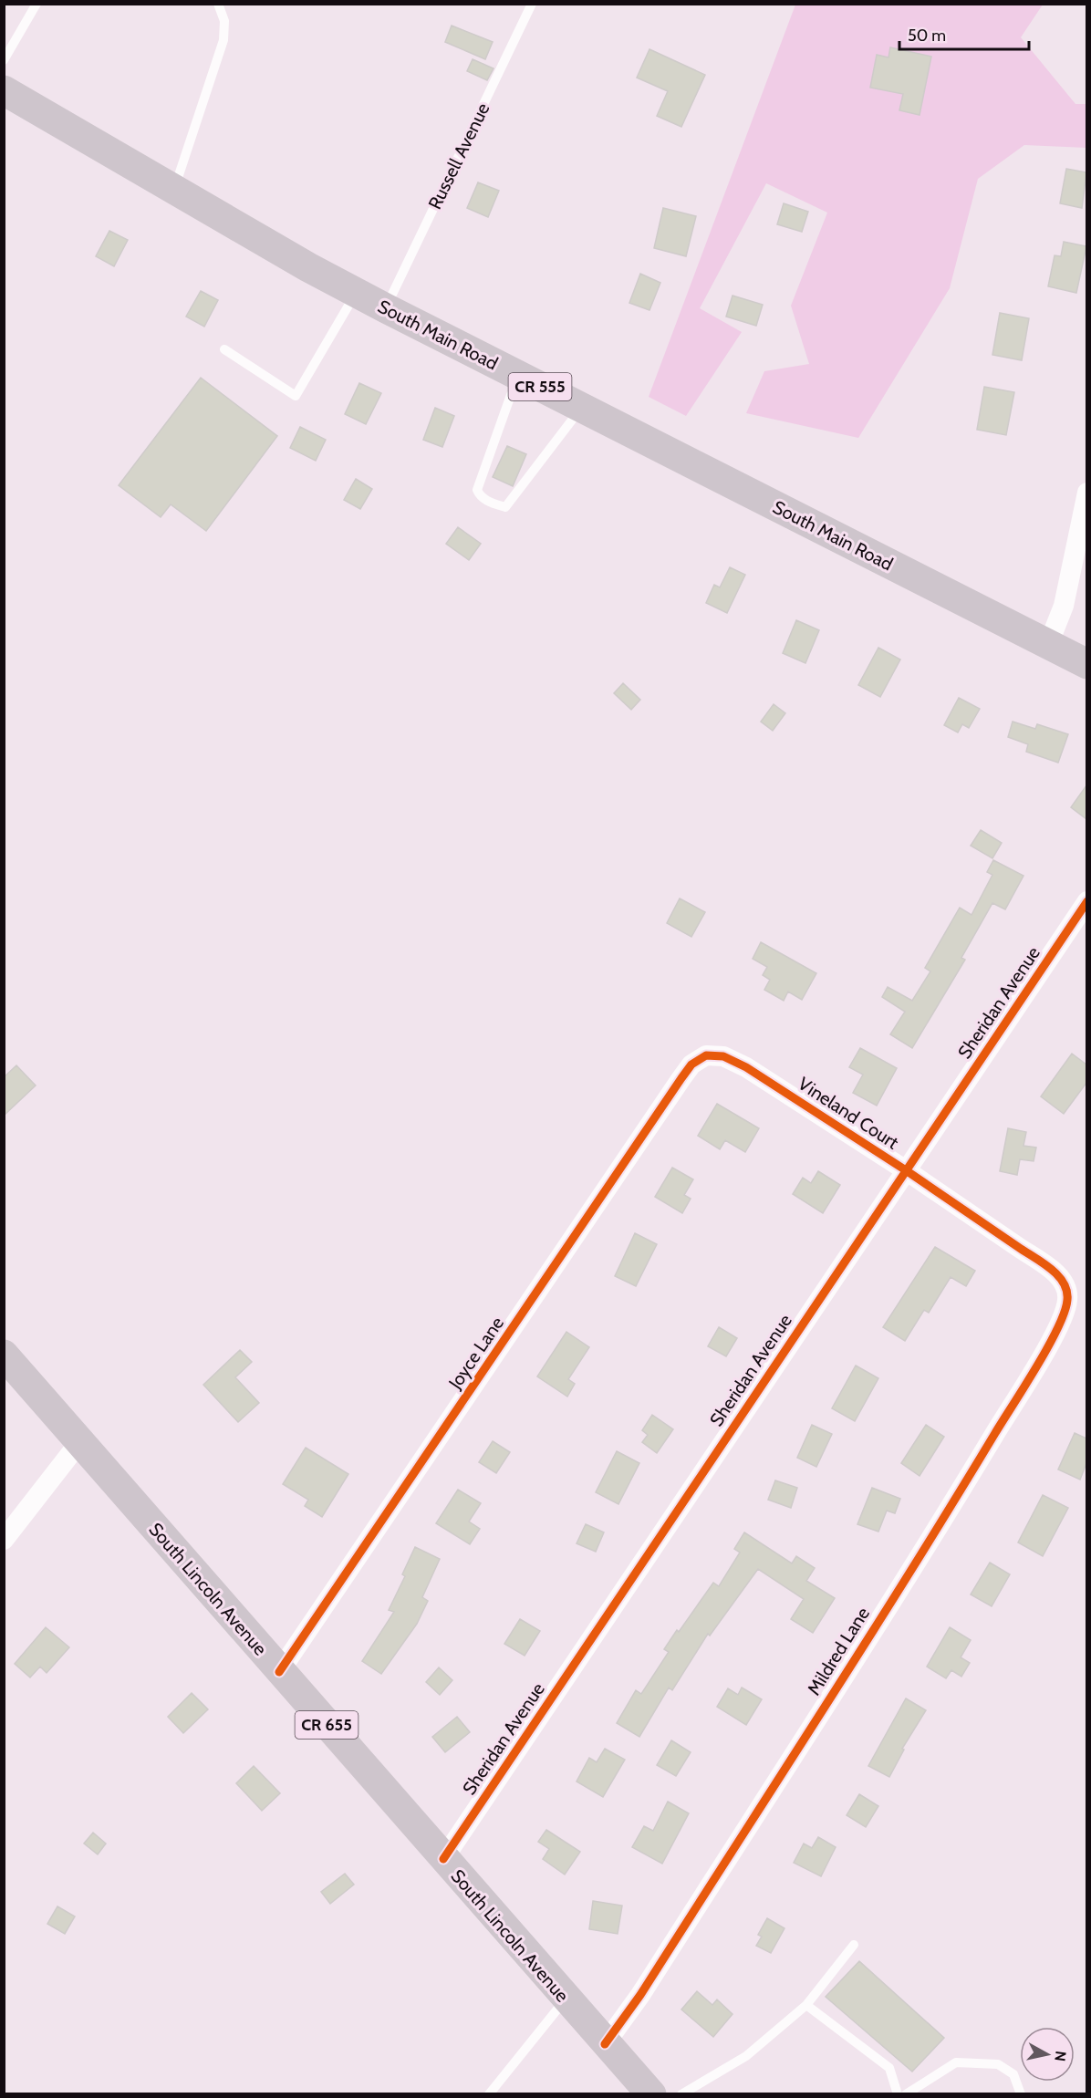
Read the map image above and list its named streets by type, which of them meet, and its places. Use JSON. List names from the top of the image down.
{
  "streets": {
    "main road": [
      "South Main Road",
      "CR 555",
      "South Lincoln Avenue",
      "CR 655"
    ],
    "street": [
      "Sheridan Avenue",
      "Vineland Court",
      "Joyce Lane",
      "Mildred Lane"
    ],
    "lane": ["Russell Avenue"]
  },
  "crossings": [
    ["Russell Avenue", "South Main Road"],
    ["Sheridan Avenue", "Vineland Court"],
    ["Sheridan Avenue", "South Lincoln Avenue"],
    ["Vineland Court", "Joyce Lane"],
    ["Vineland Court", "Mildred Lane"],
    ["Joyce Lane", "South Lincoln Avenue"],
    ["South Lincoln Avenue", "Mildred Lane"]
  ],
  "scale_bar": "50 m",
  "north": "right"
}
